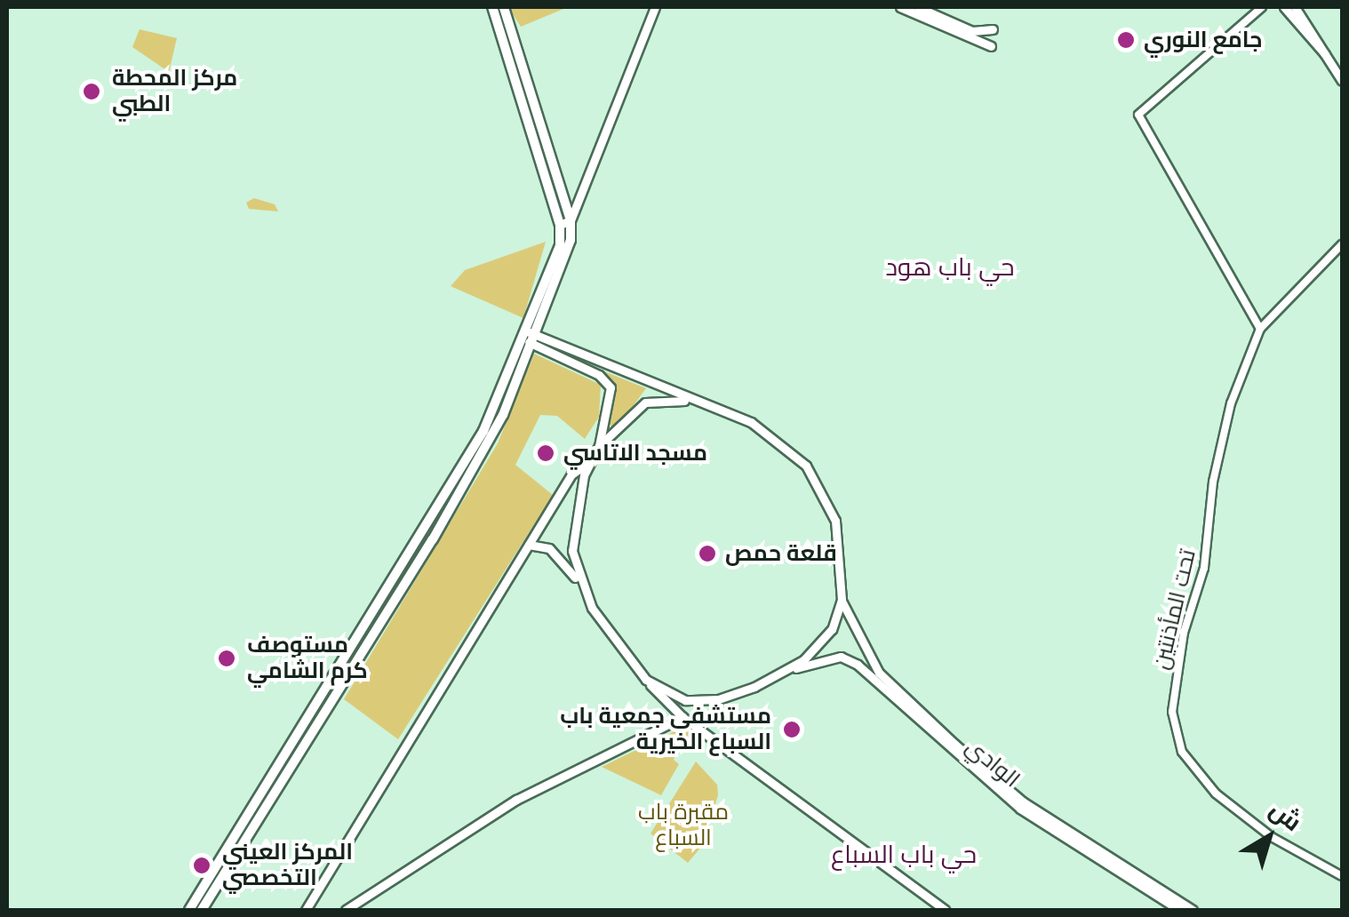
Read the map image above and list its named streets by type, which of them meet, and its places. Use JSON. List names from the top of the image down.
{
  "streets": {
    "main road": ["الوادي"],
    "street": ["تحت المأذنتين"]
  },
  "districts": ["حي باب هود", "حي باب السباع"],
  "parks": ["مقبرة باب السباع"],
  "places": [
    "جامع النوري",
    "مركز المحطة الطبي",
    "مسجد الاتاسي",
    "قلعة حمص",
    "مستوصف كرم الشامي",
    "مستشفى جمعية باب السباع الخيرية",
    "المركز العيني التخصصي"
  ],
  "north": "top right"
}
